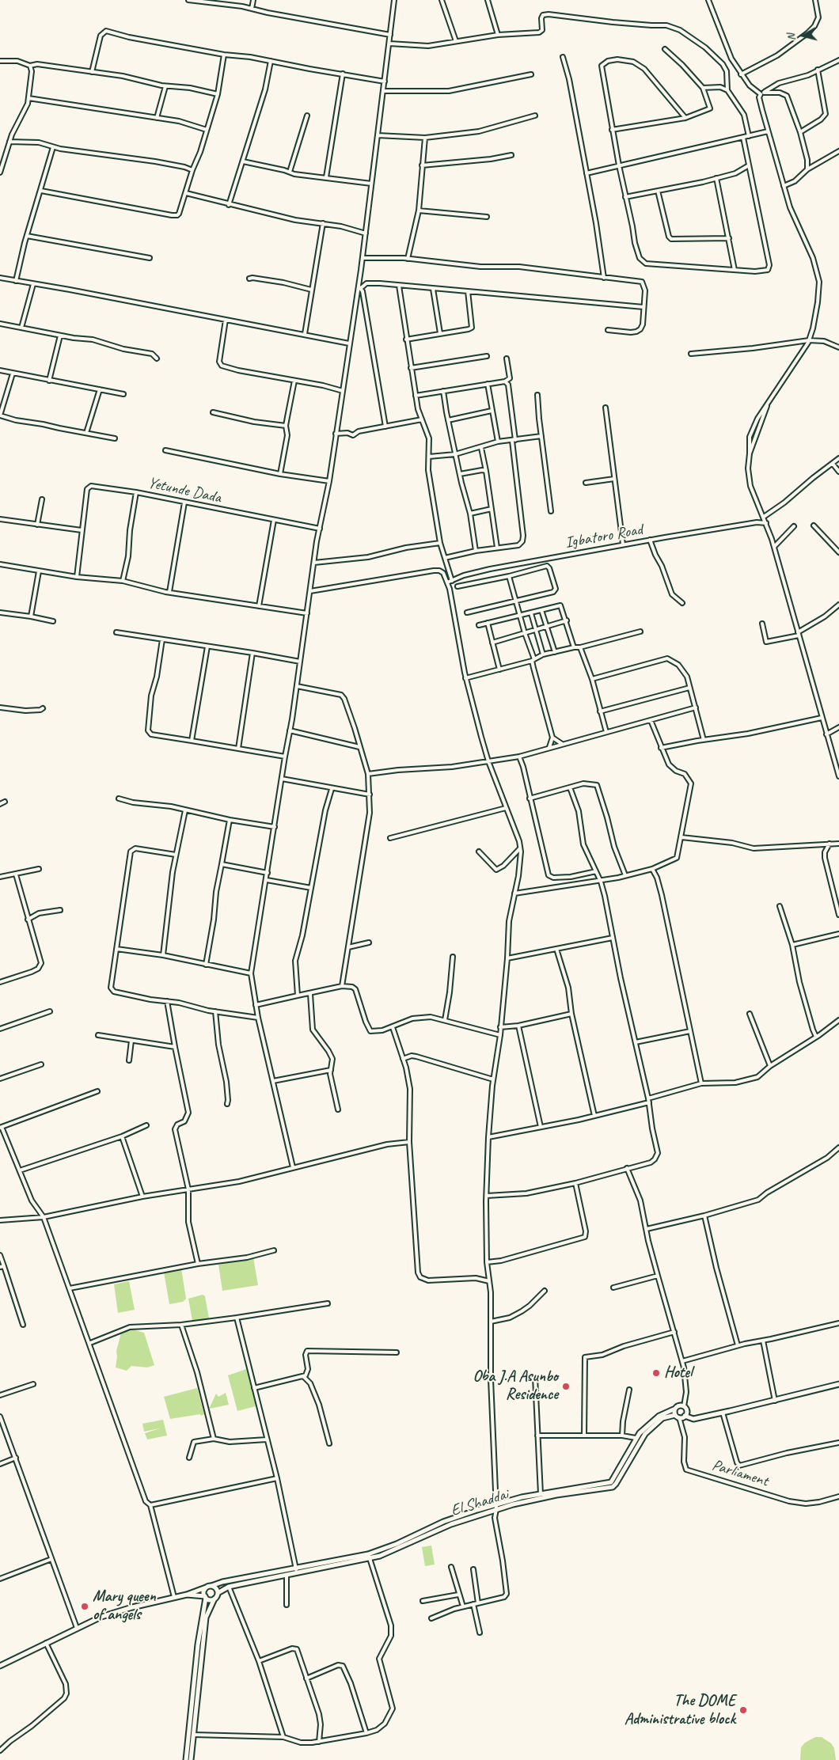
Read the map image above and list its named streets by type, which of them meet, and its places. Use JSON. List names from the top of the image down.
{
  "streets": {
    "street": [
      "Yetunde Dada",
      "Igbatoro Road",
      "Parliament",
      "El Shaddai"
    ]
  },
  "crossings": [
    ["Parliament", "El Shaddai"]
  ],
  "places": [
    "Hotel",
    "Oba J.A Asunbo Residence",
    "Mary queen of angels",
    "The DOME Administrative block"
  ],
  "north": "left"
}
